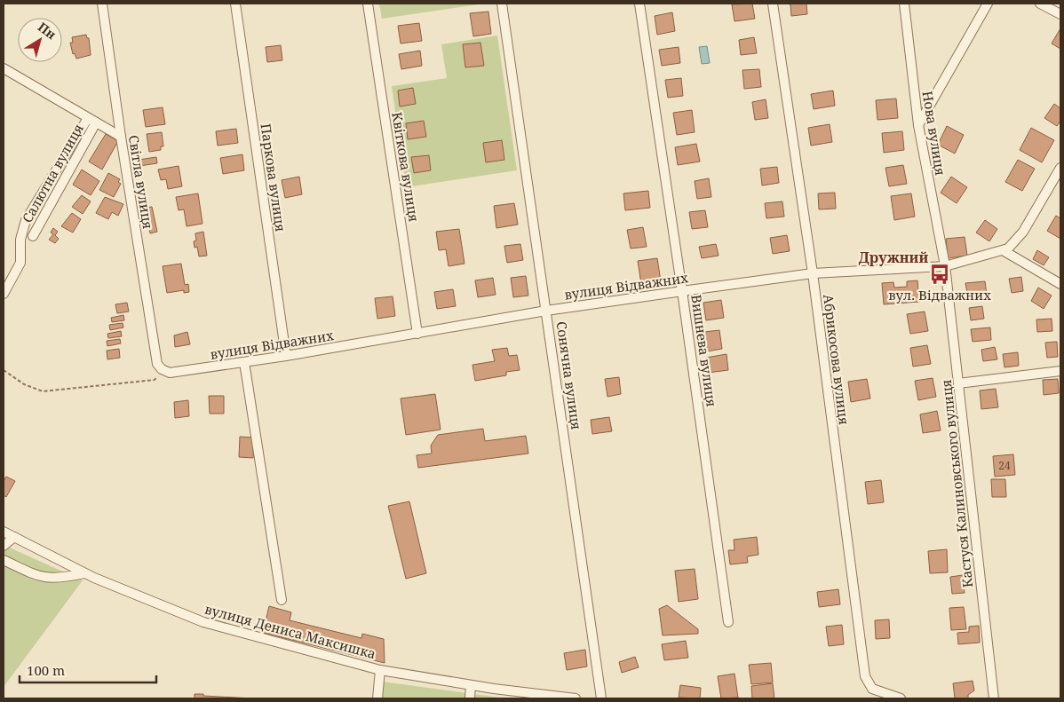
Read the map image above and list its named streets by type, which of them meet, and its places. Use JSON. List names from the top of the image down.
{
  "streets": {
    "street": [
      "Нова вулиця",
      "Квіткова вулиця",
      "Салютна вулиця",
      "Паркова вулиця",
      "Світла вулиця",
      "вулиця Відважних",
      "Вишнева вулиця",
      "Абрикосова вулиця",
      "Сонячна вулиця",
      "Кастуся Калиновського вулиця",
      "вулиця Дениса Максишка"
    ]
  },
  "crossings": [
    ["Нова вулиця", "вулиця Відважних"],
    ["Нова вулиця", "Кастуся Калиновського вулиця"],
    ["Квіткова вулиця", "вулиця Відважних"],
    ["Паркова вулиця", "вулиця Відважних"],
    ["Світла вулиця", "вулиця Відважних"],
    ["вулиця Відважних", "Вишнева вулиця"],
    ["вулиця Відважних", "Абрикосова вулиця"],
    ["вулиця Відважних", "Сонячна вулиця"],
    ["вулиця Відважних", "Кастуся Калиновського вулиця"]
  ],
  "districts": ["Дружний"],
  "places": {
    "bus stop": ["вул. Відважних"]
  },
  "house_numbers": ["24"],
  "scale_bar": "100 m",
  "north": "top right"
}
